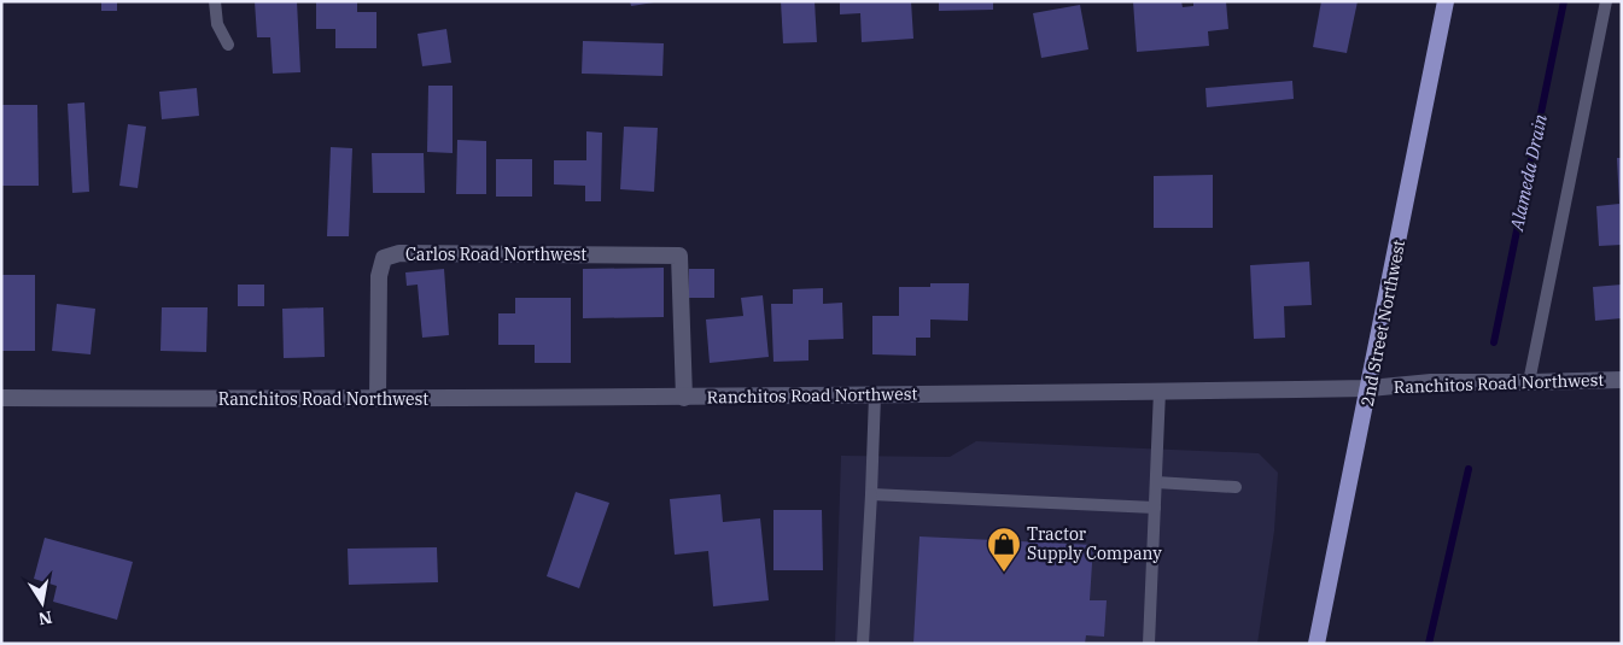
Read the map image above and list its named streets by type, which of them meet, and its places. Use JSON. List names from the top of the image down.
{
  "streets": {
    "main road": ["2nd Street Northwest"],
    "street": ["Carlos Road Northwest", "Ranchitos Road Northwest"]
  },
  "crossings": [
    ["Carlos Road Northwest", "Ranchitos Road Northwest"],
    ["2nd Street Northwest", "Ranchitos Road Northwest"]
  ],
  "water": ["Alameda Drain"],
  "places": {
    "shop": ["Tractor Supply Company"]
  },
  "north": "bottom"
}
